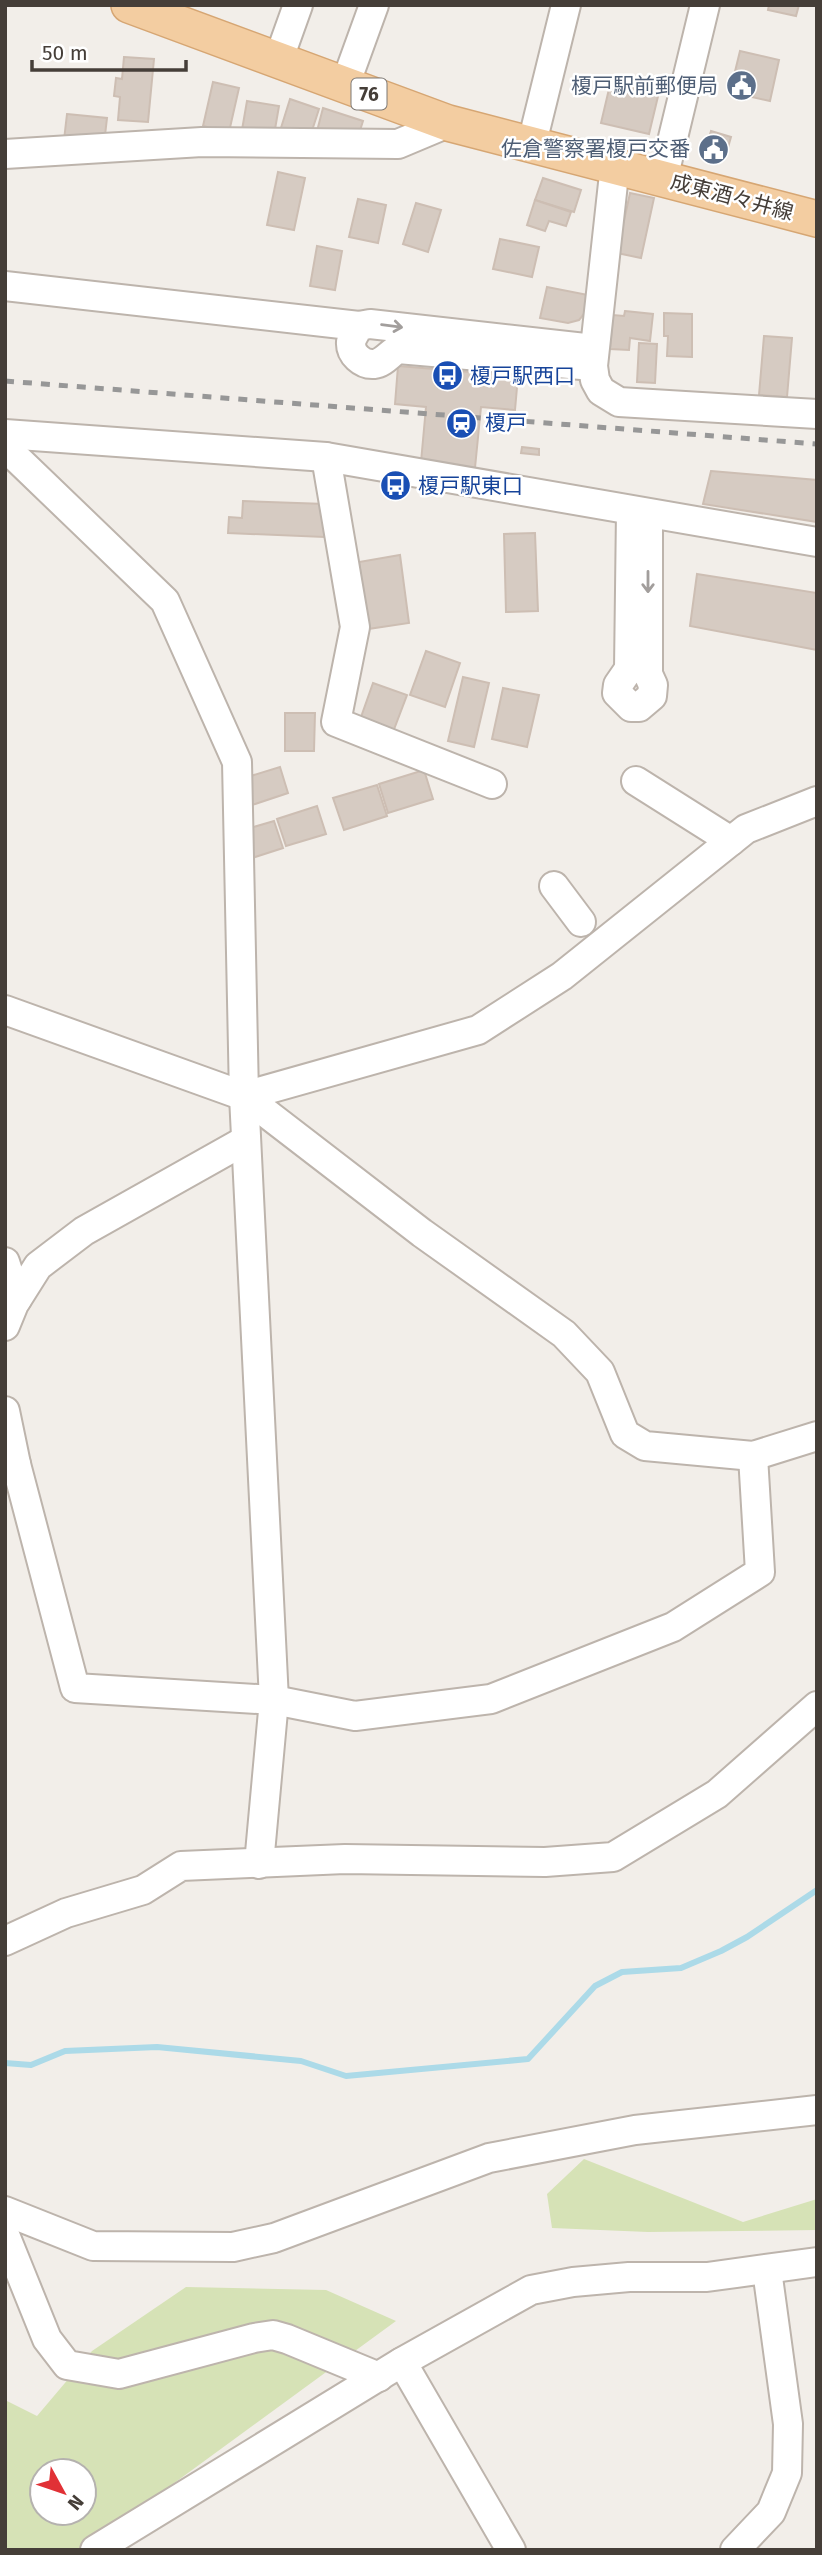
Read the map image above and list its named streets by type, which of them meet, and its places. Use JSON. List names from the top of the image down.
{
  "streets": {
    "main road": ["76", "成東酒々井線"]
  },
  "places": {
    "public building": ["榎戸駅前郵便局", "佐倉警察署榎戸交番"],
    "bus stop": ["榎戸駅西口", "榎戸駅東口"],
    "station": ["榎戸"]
  },
  "scale_bar": "50 m",
  "north": "bottom right"
}
